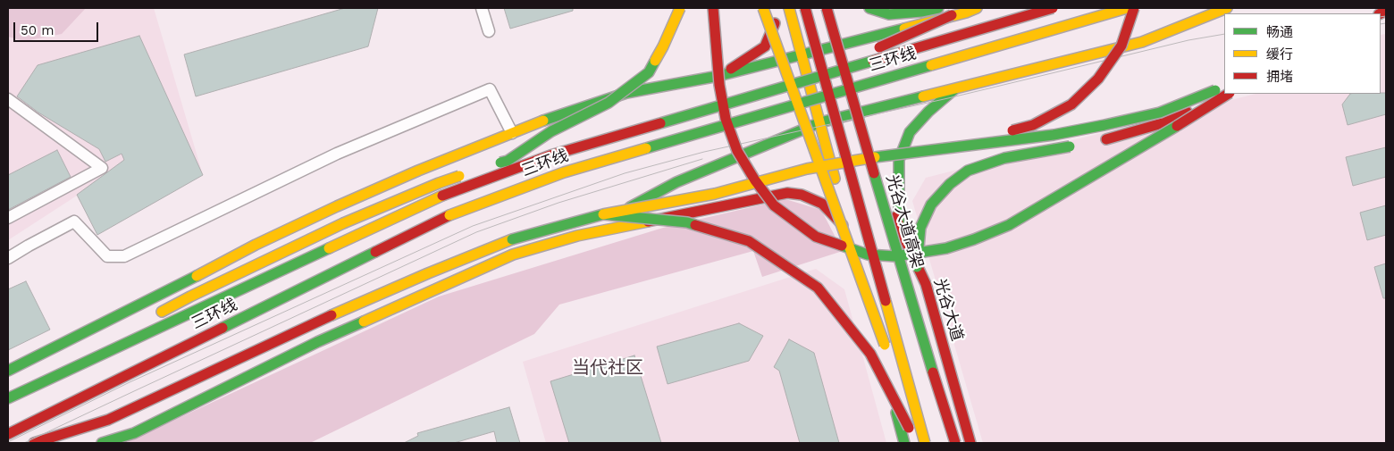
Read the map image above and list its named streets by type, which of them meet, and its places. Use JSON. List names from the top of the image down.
{
  "streets": {
    "main road": ["三环线", "光谷大道高架", "光谷大道"]
  },
  "districts": ["当代社区"],
  "legend": ["畅通", "缓行", "拥堵"],
  "scale_bar": "50 m"
}
